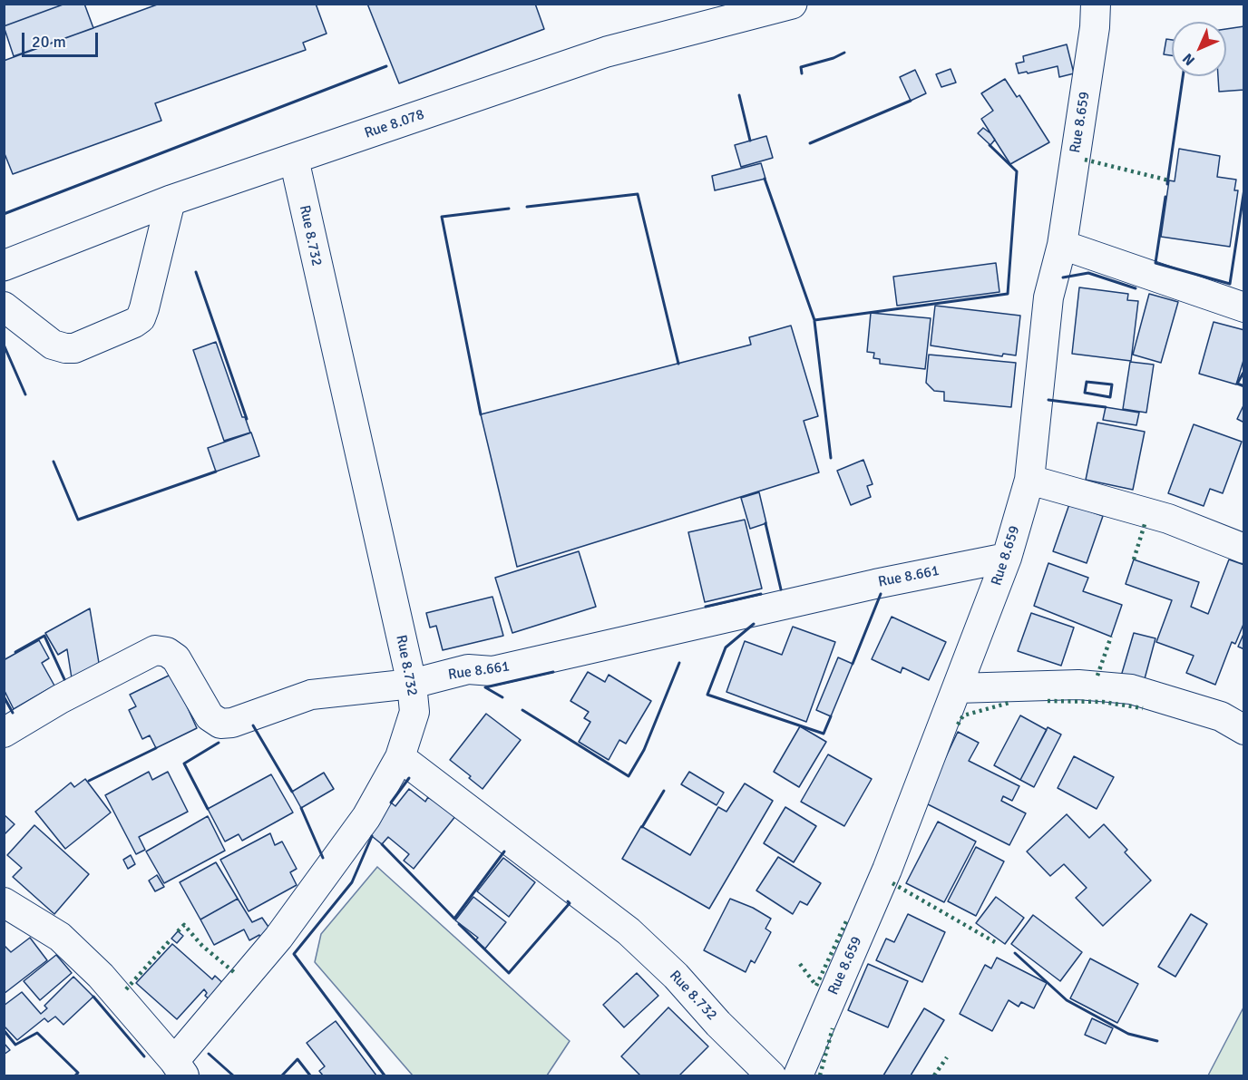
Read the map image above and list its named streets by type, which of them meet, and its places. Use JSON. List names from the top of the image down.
{
  "streets": {
    "highway": ["Rue 8.078"],
    "street": ["Rue 8.659", "Rue 8.732", "Rue 8.661"]
  },
  "crossings": [
    ["Rue 8.659", "Rue 8.661"],
    ["Rue 8.078", "Rue 8.732"],
    ["Rue 8.732", "Rue 8.661"]
  ],
  "scale_bar": "20 m",
  "north": "bottom left"
}
